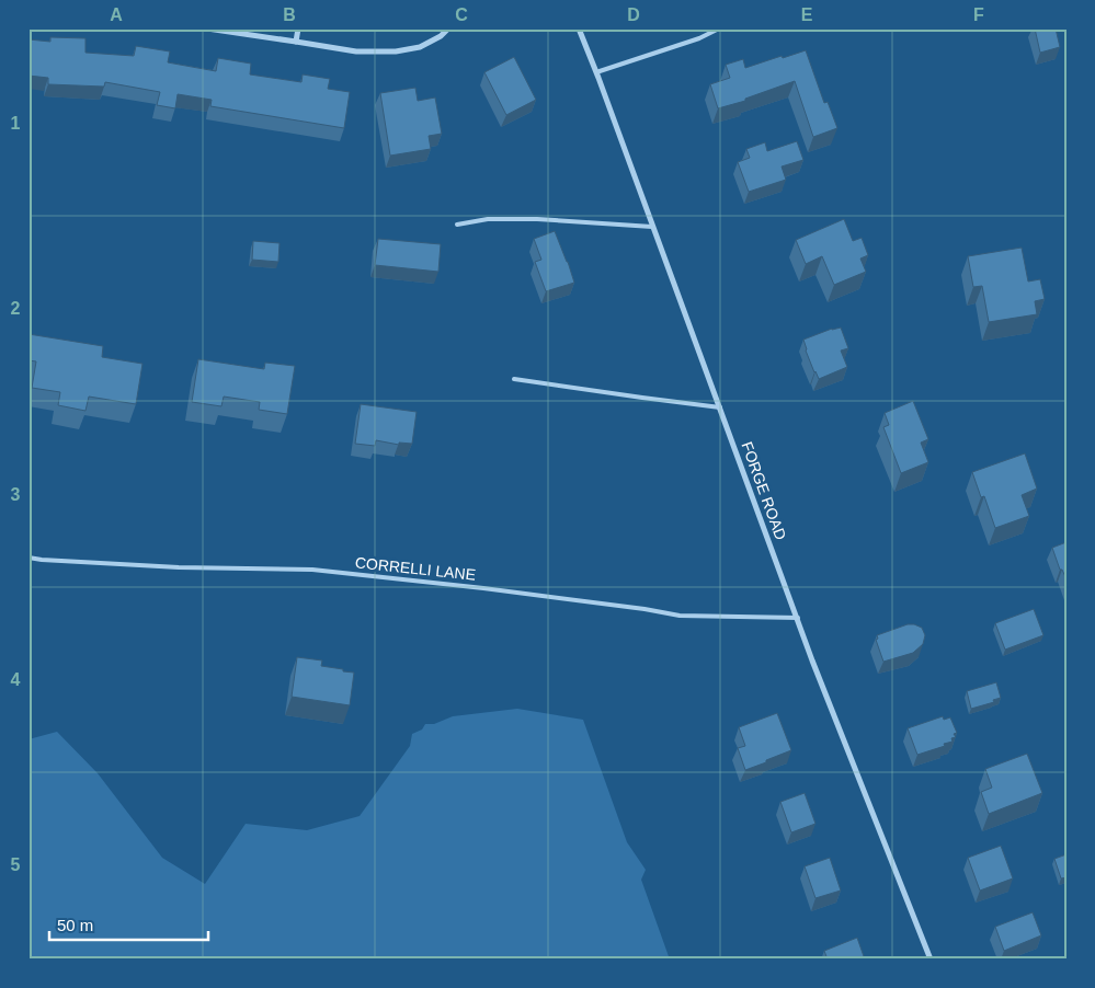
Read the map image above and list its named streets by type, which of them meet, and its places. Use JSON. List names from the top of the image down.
{
  "streets": {
    "street": ["FORGE ROAD"],
    "lane": ["CORRELLI LANE"]
  },
  "crossings": [
    ["FORGE ROAD", "CORRELLI LANE"]
  ],
  "scale_bar": "50 m",
  "grid": {
    "columns": [
      "A",
      "B",
      "C",
      "D",
      "E",
      "F"
    ],
    "rows": [
      "1",
      "2",
      "3",
      "4",
      "5"
    ]
  }
}
